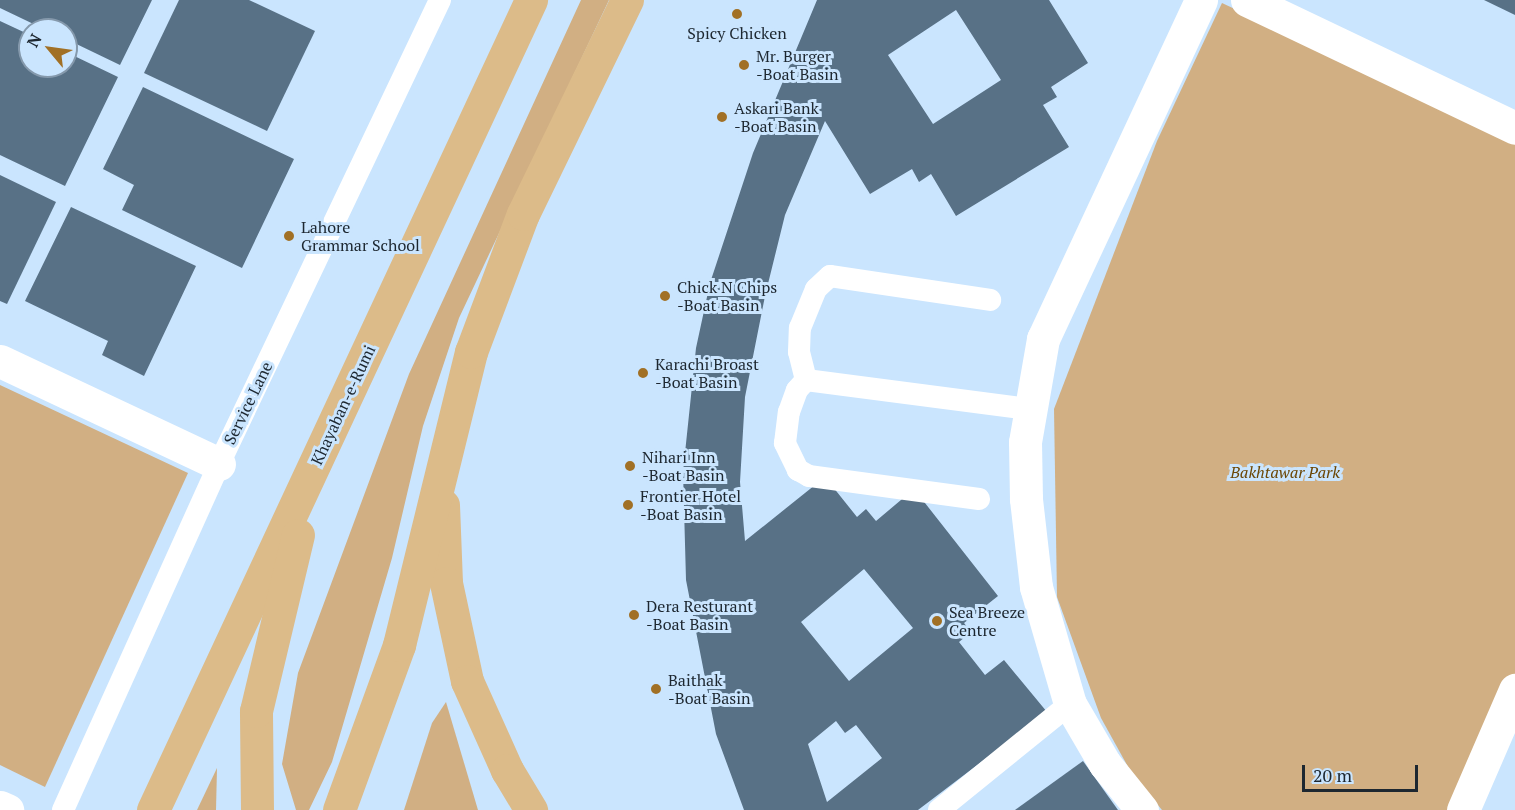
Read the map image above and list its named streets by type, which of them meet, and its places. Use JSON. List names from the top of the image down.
{
  "streets": {
    "main road": ["Khayaban-e-Rumi"],
    "lane": ["Service Lane"]
  },
  "parks": ["Bakhtawar Park"],
  "places": [
    "Spicy Chicken",
    "Mr. Burger -Boat Basin",
    "Askari Bank -Boat Basin",
    "Lahore Grammar School",
    "Chick N Chips -Boat Basin",
    "Karachi Broast -Boat Basin",
    "Nihari Inn -Boat Basin",
    "Frontier Hotel -Boat Basin",
    "Dera Resturant -Boat Basin",
    "Sea Breeze Centre",
    "Baithak -Boat Basin"
  ],
  "scale_bar": "20 m",
  "north": "top left"
}
